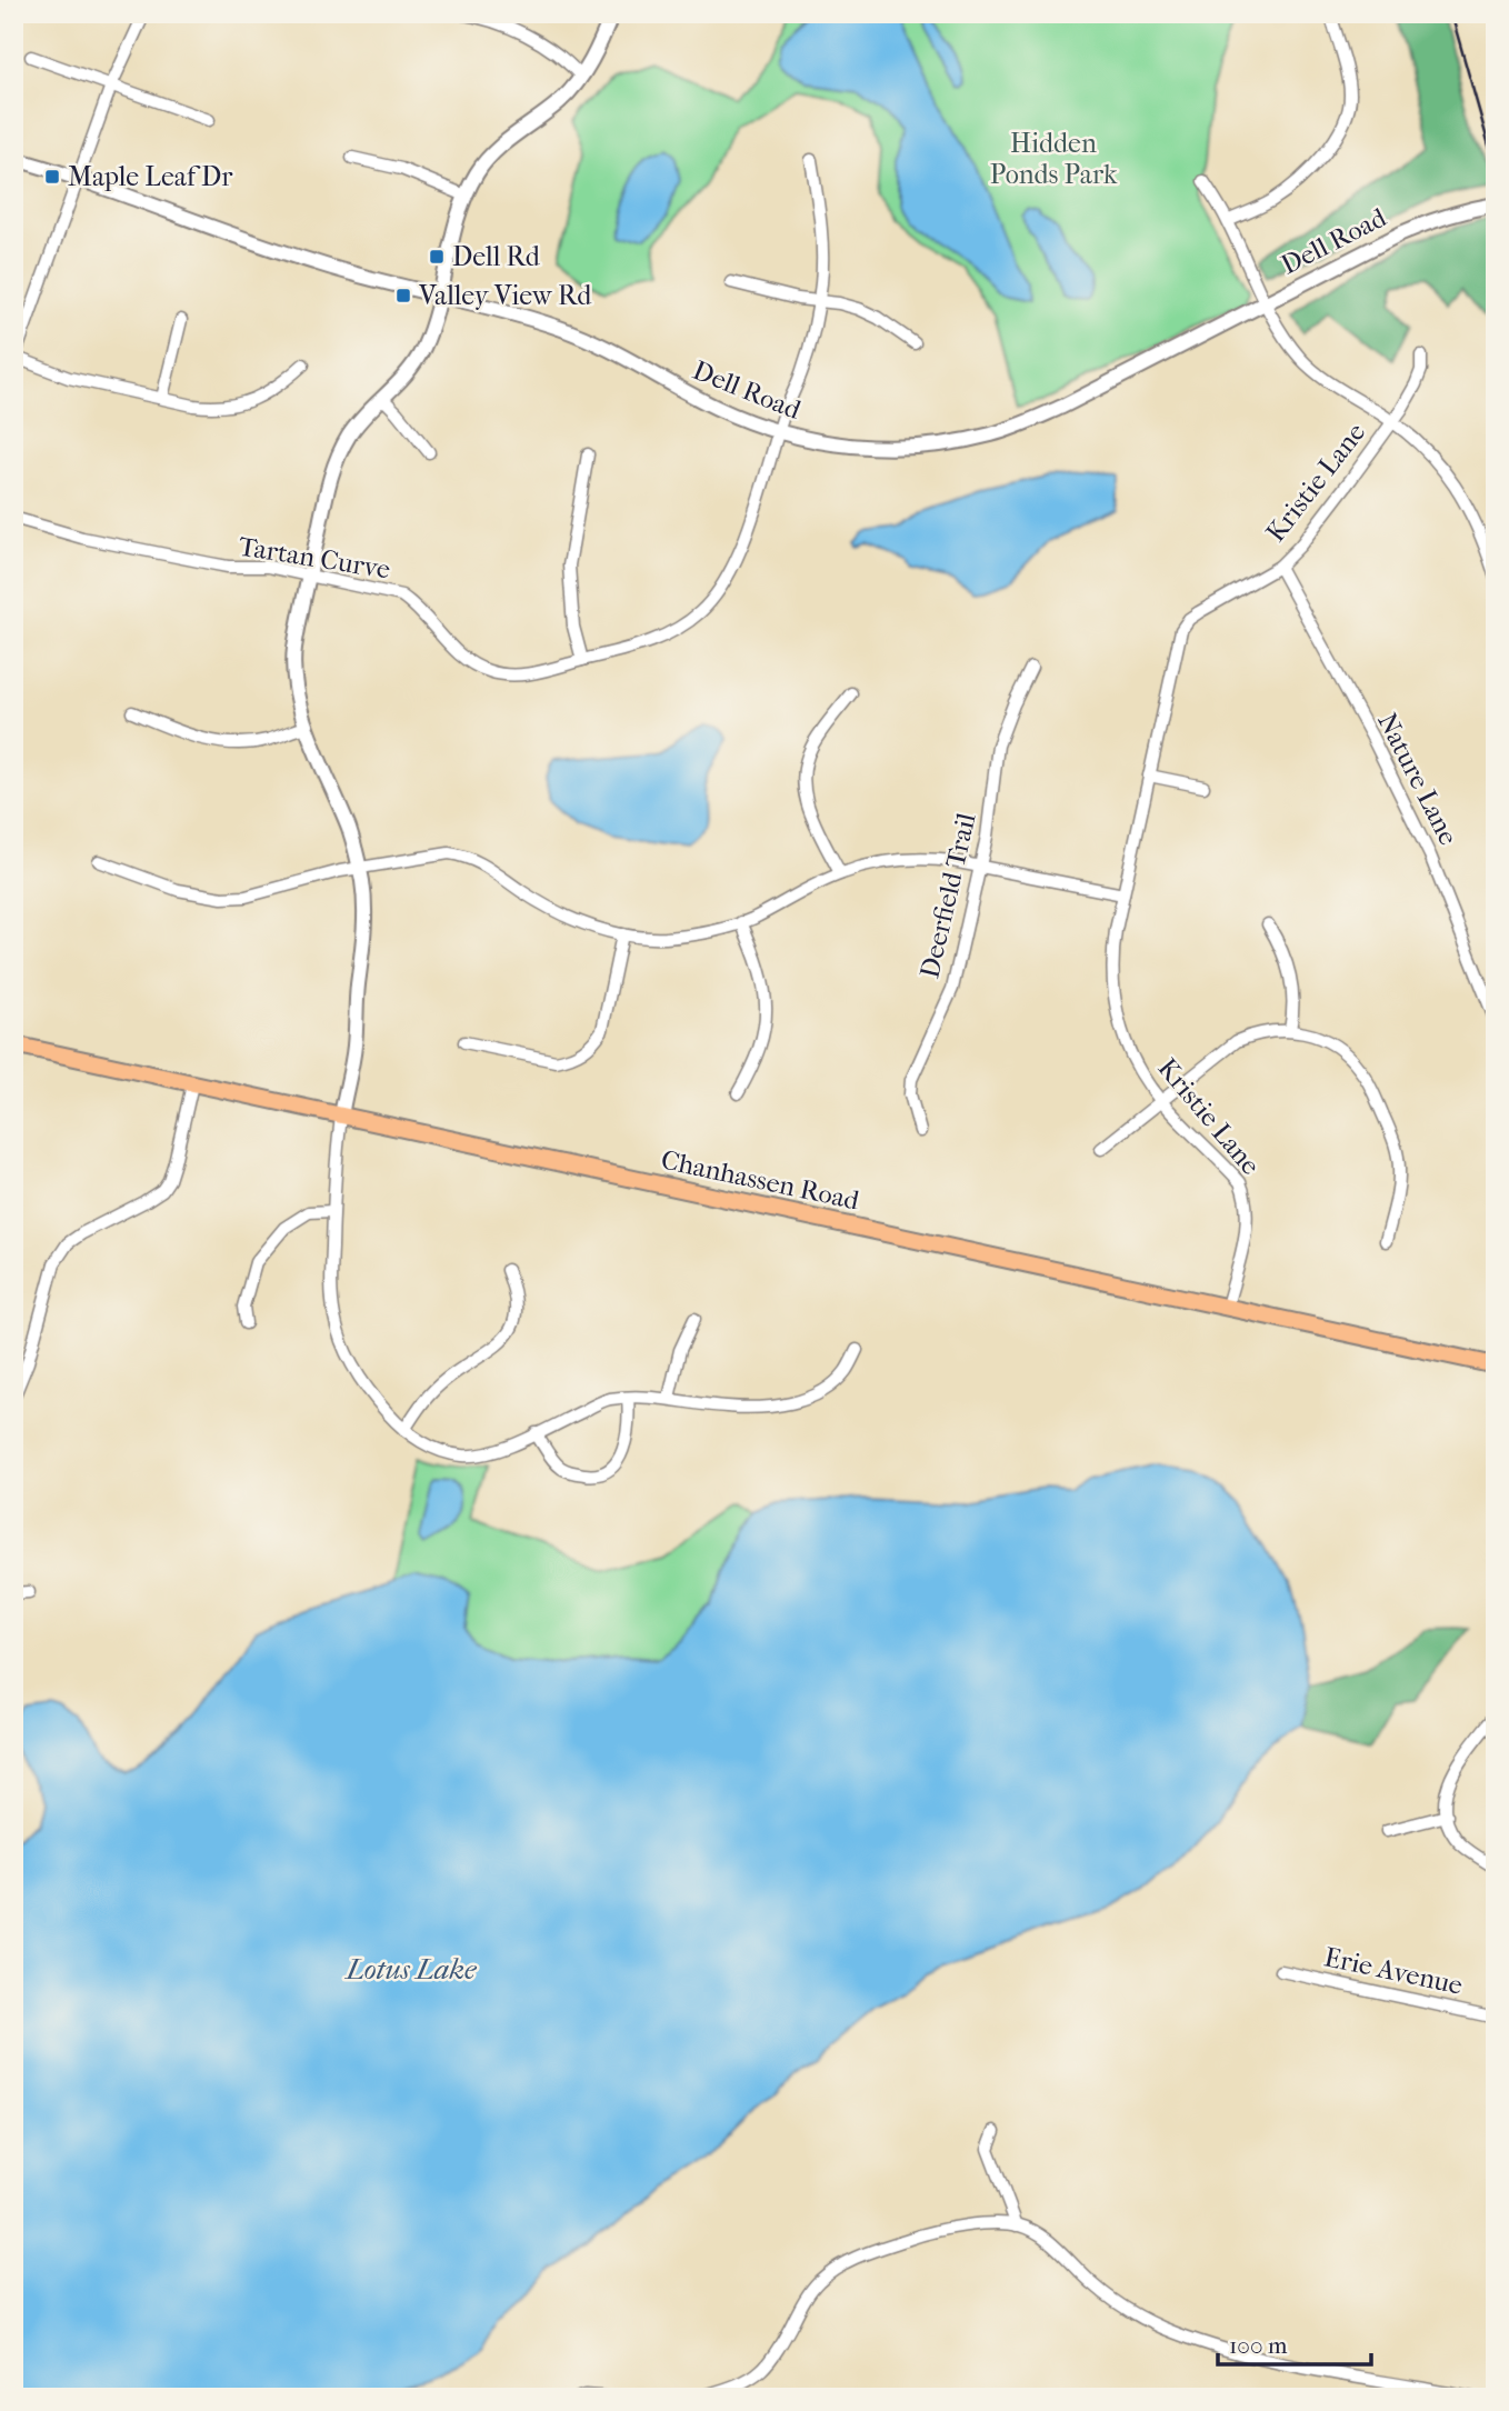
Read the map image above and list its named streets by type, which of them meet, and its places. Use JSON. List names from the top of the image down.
{
  "streets": {
    "main road": ["Chanhassen Road"],
    "street": [
      "Dell Road",
      "Kristie Lane",
      "Tartan Curve",
      "Nature Lane",
      "Deerfield Trail",
      "Erie Avenue"
    ]
  },
  "crossings": [
    ["Dell Road", "Tartan Curve"],
    ["Kristie Lane", "Nature Lane"],
    ["Kristie Lane", "Chanhassen Road"]
  ],
  "water": ["Lotus Lake"],
  "parks": ["Hidden Ponds Park"],
  "places": {
    "transit": ["Maple Leaf Dr", "Dell Rd", "Valley View Rd"]
  },
  "scale_bar": "100 m"
}
